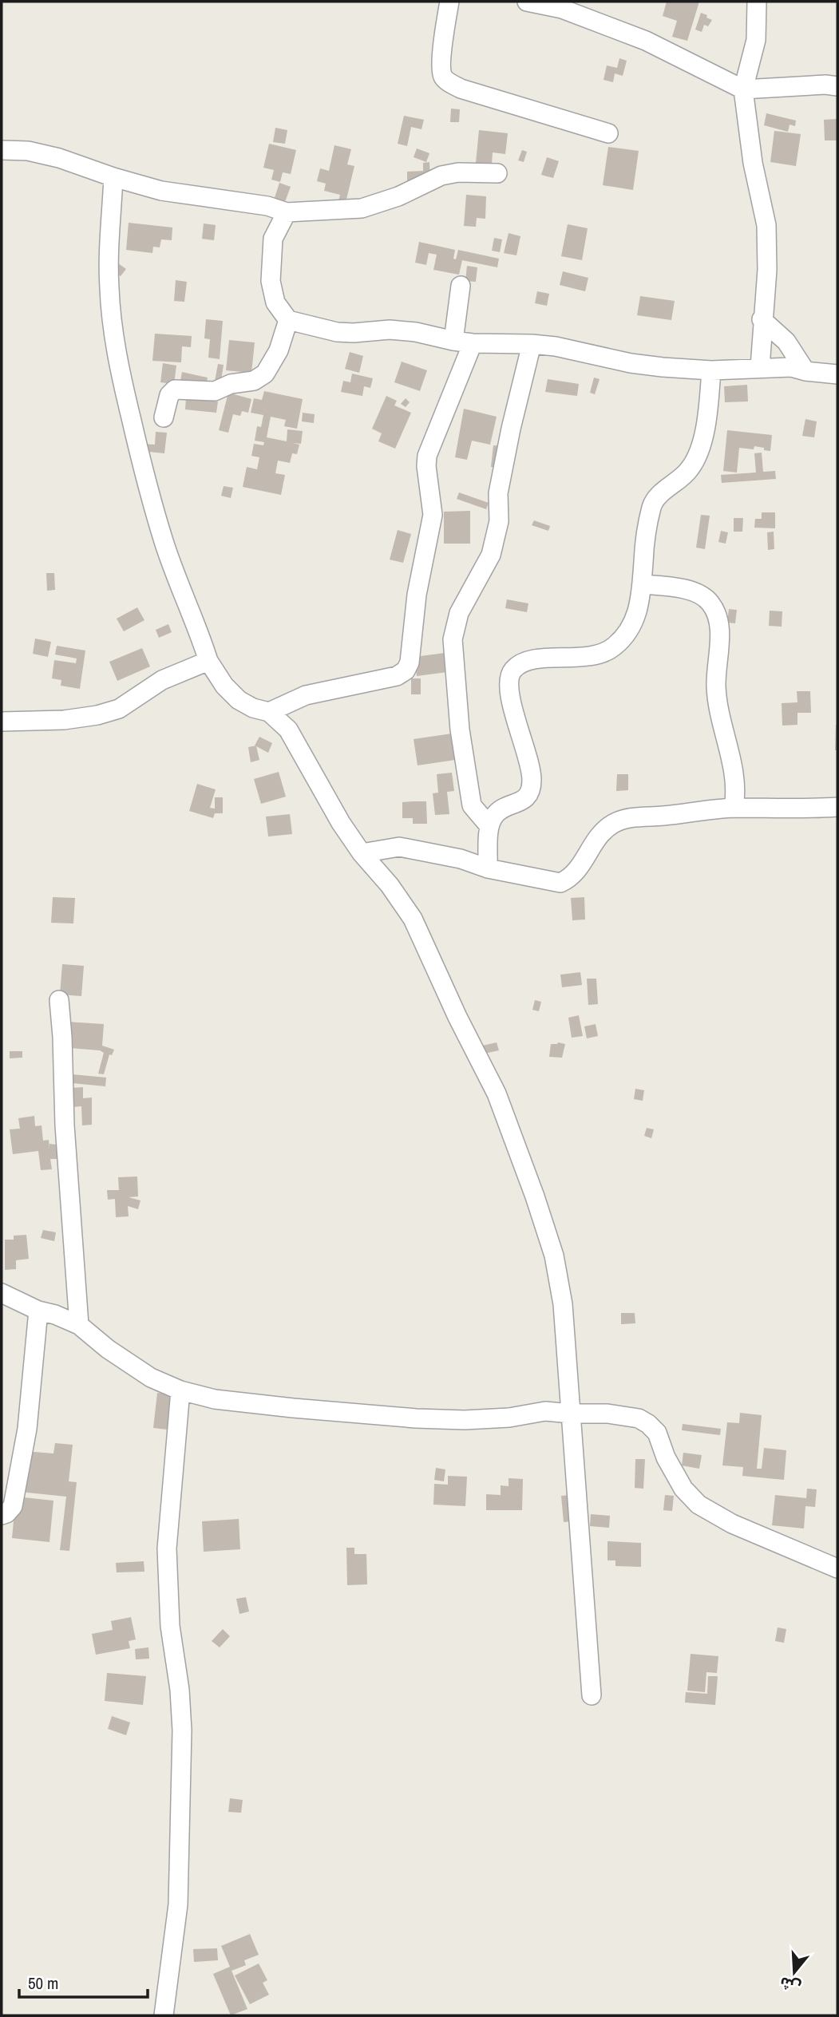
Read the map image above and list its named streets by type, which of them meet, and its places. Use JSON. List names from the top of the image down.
{
  "scale_bar": "50 m",
  "north": "bottom"
}
